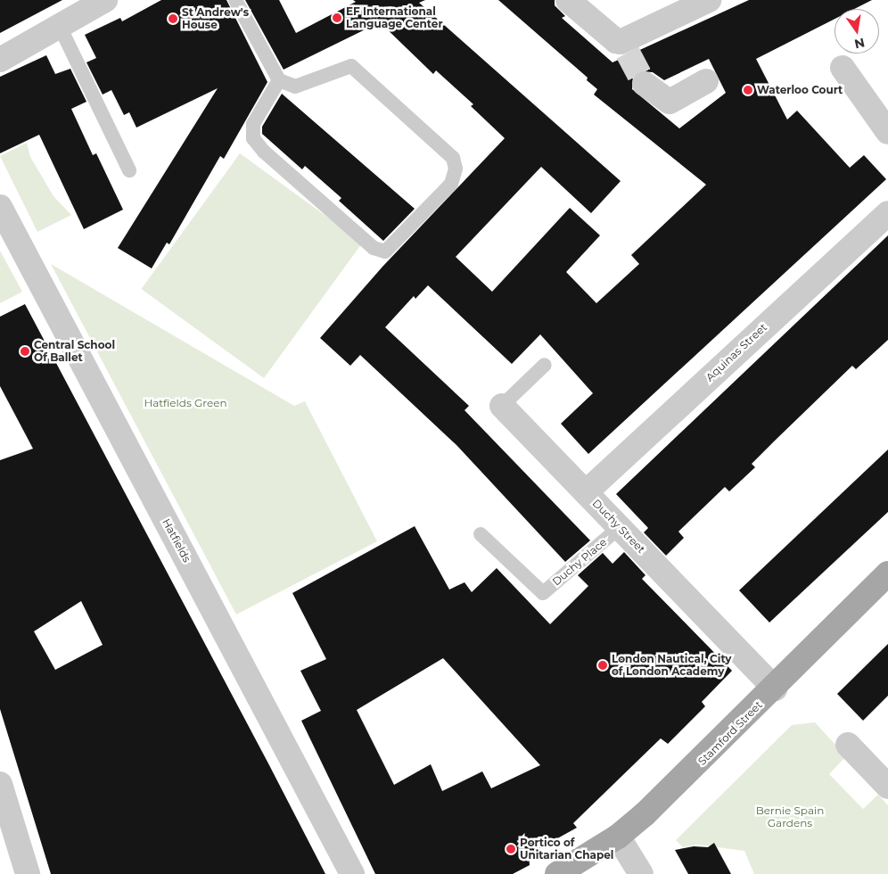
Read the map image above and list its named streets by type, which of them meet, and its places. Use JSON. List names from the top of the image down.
{
  "streets": {
    "main road": ["Stamford Street"],
    "street": ["Aquinas Street", "Duchy Street", "Hatfields"],
    "lane": ["Duchy Place"]
  },
  "crossings": [
    ["Aquinas Street", "Duchy Street"],
    ["Duchy Street", "Duchy Place"],
    ["Duchy Street", "Stamford Street"]
  ],
  "parks": ["Hatfields Green", "Bernie Spain Gardens"],
  "places": [
    "EF International Language Center",
    "St Andrew's House",
    "Waterloo Court",
    "Central School Of Ballet",
    "London Nautical, City of London Academy",
    "Portico of Unitarian Chapel"
  ],
  "north": "bottom"
}
